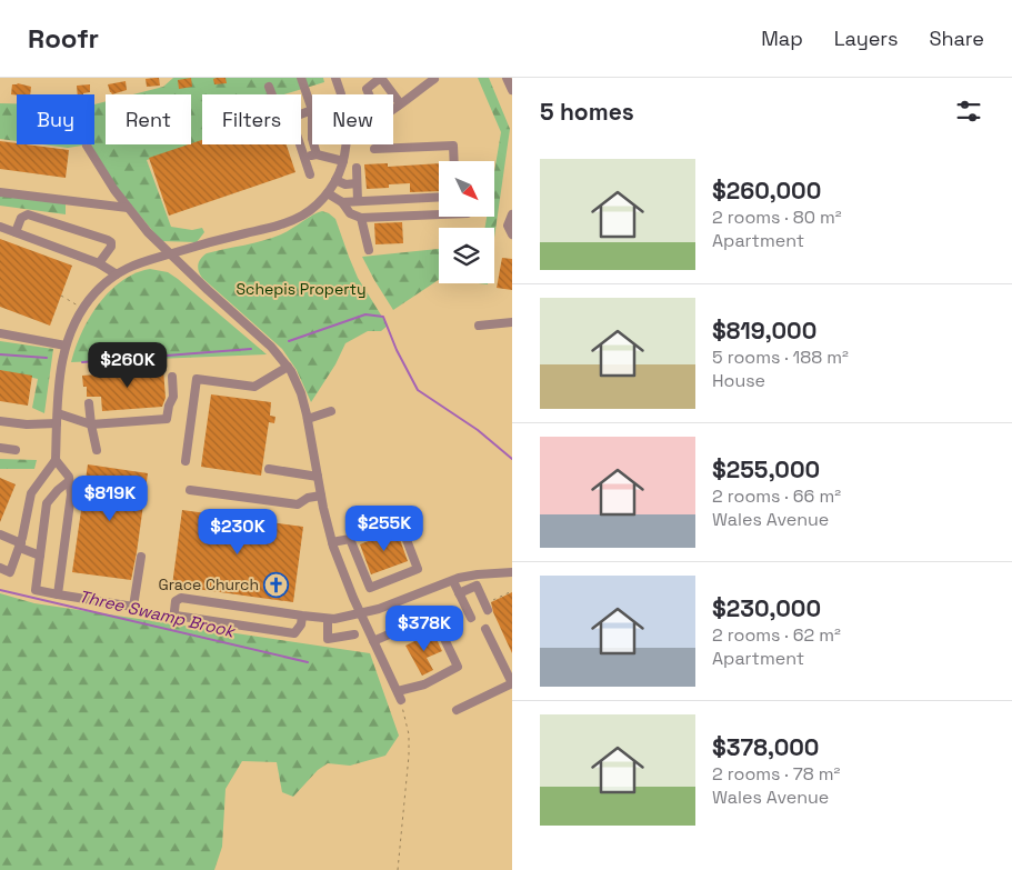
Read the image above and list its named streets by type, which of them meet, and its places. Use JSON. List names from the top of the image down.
{
  "water": ["Three Swamp Brook"],
  "parks": ["Schepis Property"],
  "places": {
    "church": ["Grace Church"]
  },
  "north": "bottom right",
  "page": {
    "header": "Roofr",
    "nav": ["Map", "Layers", "Share"],
    "heading": "5 homes",
    "chip": [
      "Buy",
      "Rent",
      "Filters",
      "New"
    ],
    "list": [
      {
        "name": "$260,000",
        "note": "2 rooms · 80 m² · Apartment"
      },
      {
        "name": "$819,000",
        "note": "5 rooms · 188 m² · House"
      },
      {
        "name": "$255,000",
        "note": "2 rooms · 66 m² · Wales Avenue"
      },
      {
        "name": "$230,000",
        "note": "2 rooms · 62 m² · Apartment"
      },
      {
        "name": "$378,000",
        "note": "2 rooms · 78 m² · Wales Avenue"
      }
    ],
    "price": [
      "$260K",
      "$819K",
      "$255K",
      "$230K",
      "$378K"
    ]
  }
}
